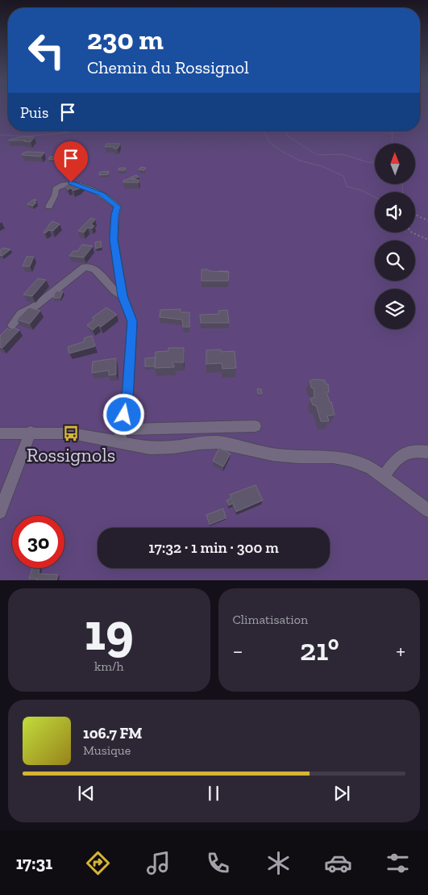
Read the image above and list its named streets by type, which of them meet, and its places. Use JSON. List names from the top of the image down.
{
  "places": {
    "bus stop": ["Rossignols"]
  },
  "north": "top",
  "page": {
    "turn": ["230 m", "Chemin du Rossignol"],
    "then": "Puis",
    "limit": "30",
    "trip": "17:32 · 1 min · 300 m",
    "tile": [
      ["19", "km/h"],
      "Climatisation"
    ],
    "heat": ["−", "21°", "+"],
    "song": ["106.7 FM", "Musique"],
    "tabs": "17:31"
  }
}
